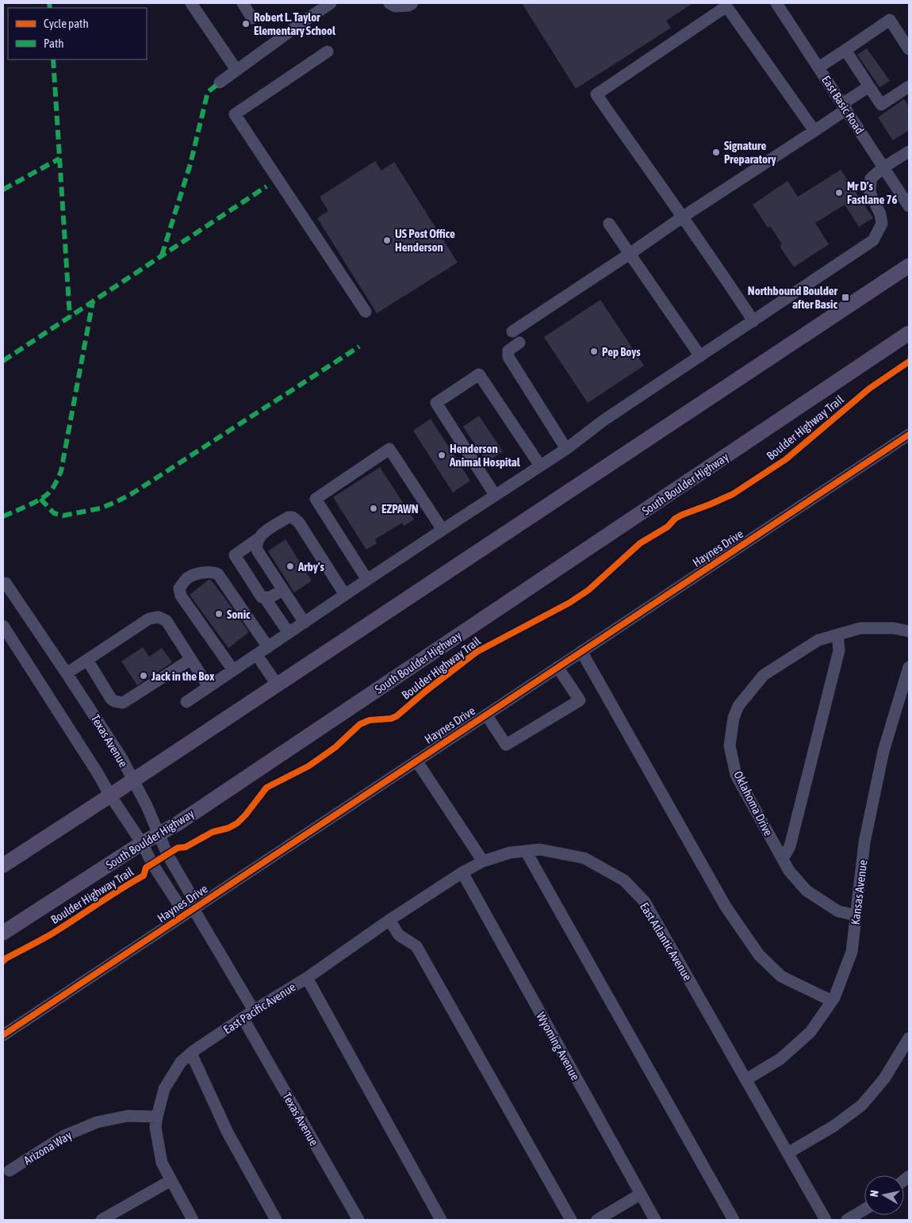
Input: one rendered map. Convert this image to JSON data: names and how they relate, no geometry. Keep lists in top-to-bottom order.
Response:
{
  "streets": {
    "main road": ["South Boulder Highway"],
    "street": [
      "East Basic Road",
      "Haynes Drive",
      "Texas Avenue",
      "Oklahoma Drive",
      "Kansas Avenue",
      "East Atlantic Avenue",
      "East Pacific Avenue",
      "Wyoming Avenue",
      "Arizona Way"
    ],
    "cycle path": ["Boulder Highway Trail"]
  },
  "crossings": [
    ["South Boulder Highway", "Texas Avenue"],
    ["Haynes Drive", "Texas Avenue"],
    ["Texas Avenue", "East Pacific Avenue"],
    ["Oklahoma Drive", "Kansas Avenue"],
    ["Kansas Avenue", "East Atlantic Avenue"],
    ["East Atlantic Avenue", "East Pacific Avenue"],
    ["East Pacific Avenue", "Wyoming Avenue"],
    ["East Pacific Avenue", "Arizona Way"]
  ],
  "places": {
    "other": [
      "Robert L. Taylor Elementary School",
      "Signature Preparatory",
      "Mr D's Fastlane 76",
      "US Post Office Henderson",
      "Pep Boys",
      "Henderson Animal Hospital",
      "EZPAWN",
      "Arby's",
      "Sonic",
      "Jack in the Box"
    ],
    "transit": ["Northbound Boulder after Basic"]
  },
  "legend": ["Cycle path", "Path"],
  "north": "left"
}
